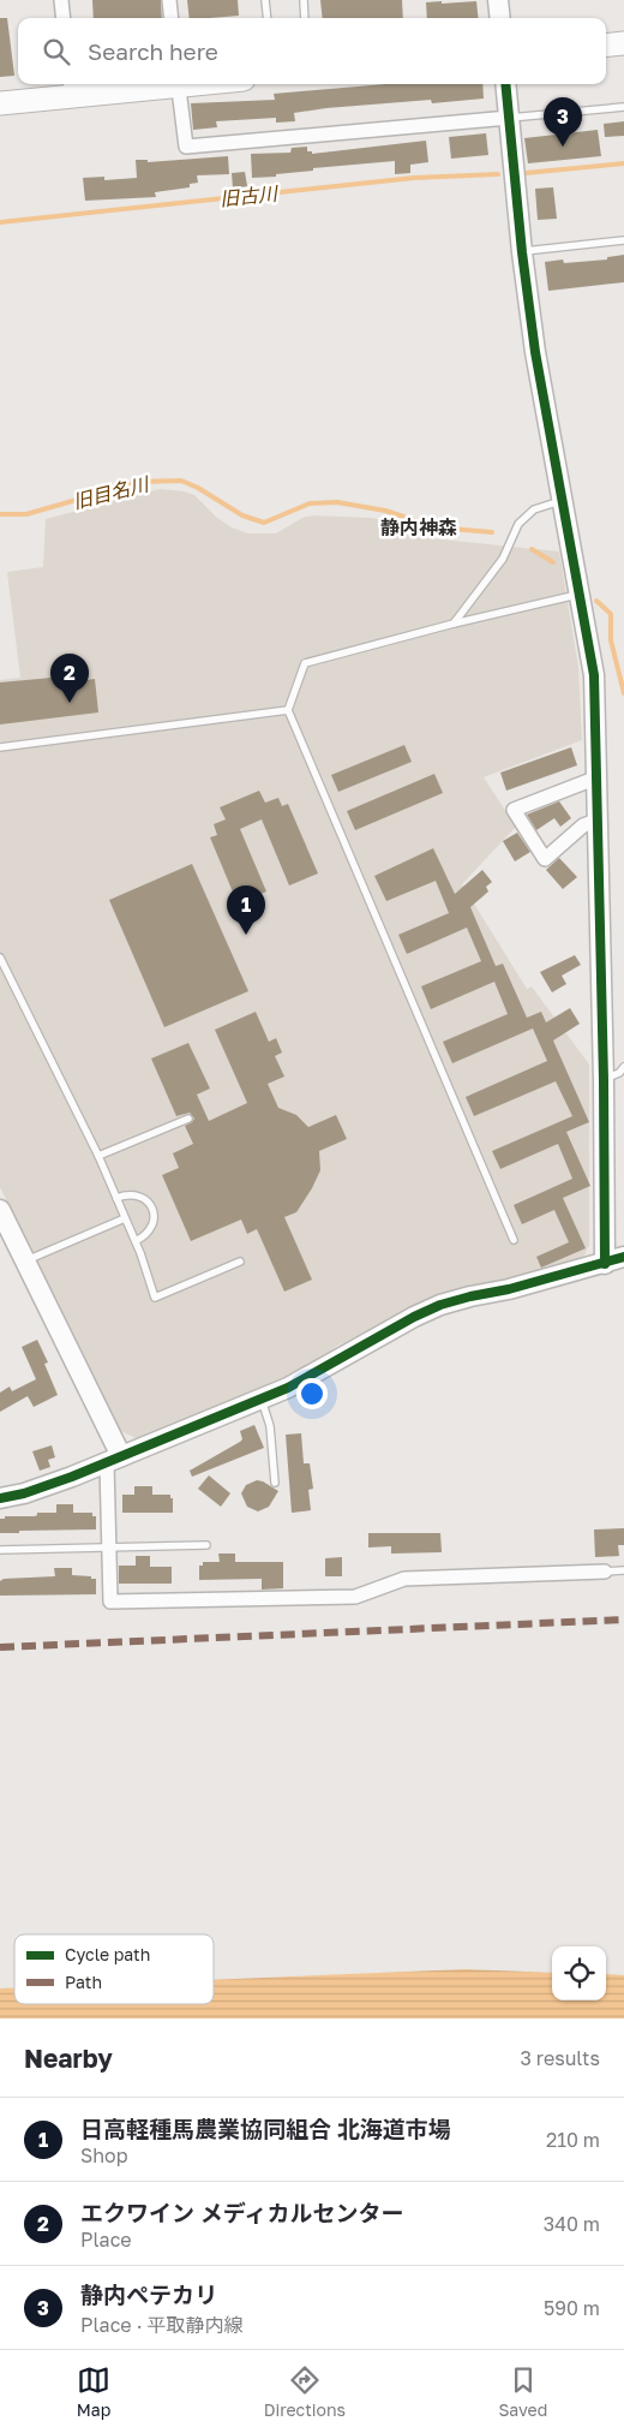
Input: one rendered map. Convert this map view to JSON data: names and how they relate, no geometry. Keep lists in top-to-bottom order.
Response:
{
  "districts": ["静内神森"],
  "water": ["旧古川", "旧目名川"],
  "legend": ["Cycle path", "Path"],
  "page": {
    "search": "Search here",
    "pins": ["3", "2", "1"],
    "heading": ["Nearby", "3 results"],
    "list": [
      {
        "mark": "1",
        "name": "日高軽種馬農業協同組合 北海道市場",
        "note": "Shop",
        "value": "210 m"
      },
      {
        "mark": "2",
        "name": "エクワイン メディカルセンター",
        "note": "Place",
        "value": "340 m"
      },
      {
        "mark": "3",
        "name": "静内ぺテカリ",
        "note": "Place · 平取静内線",
        "value": "590 m"
      }
    ],
    "nav": ["Map", "Directions", "Saved"]
  }
}
